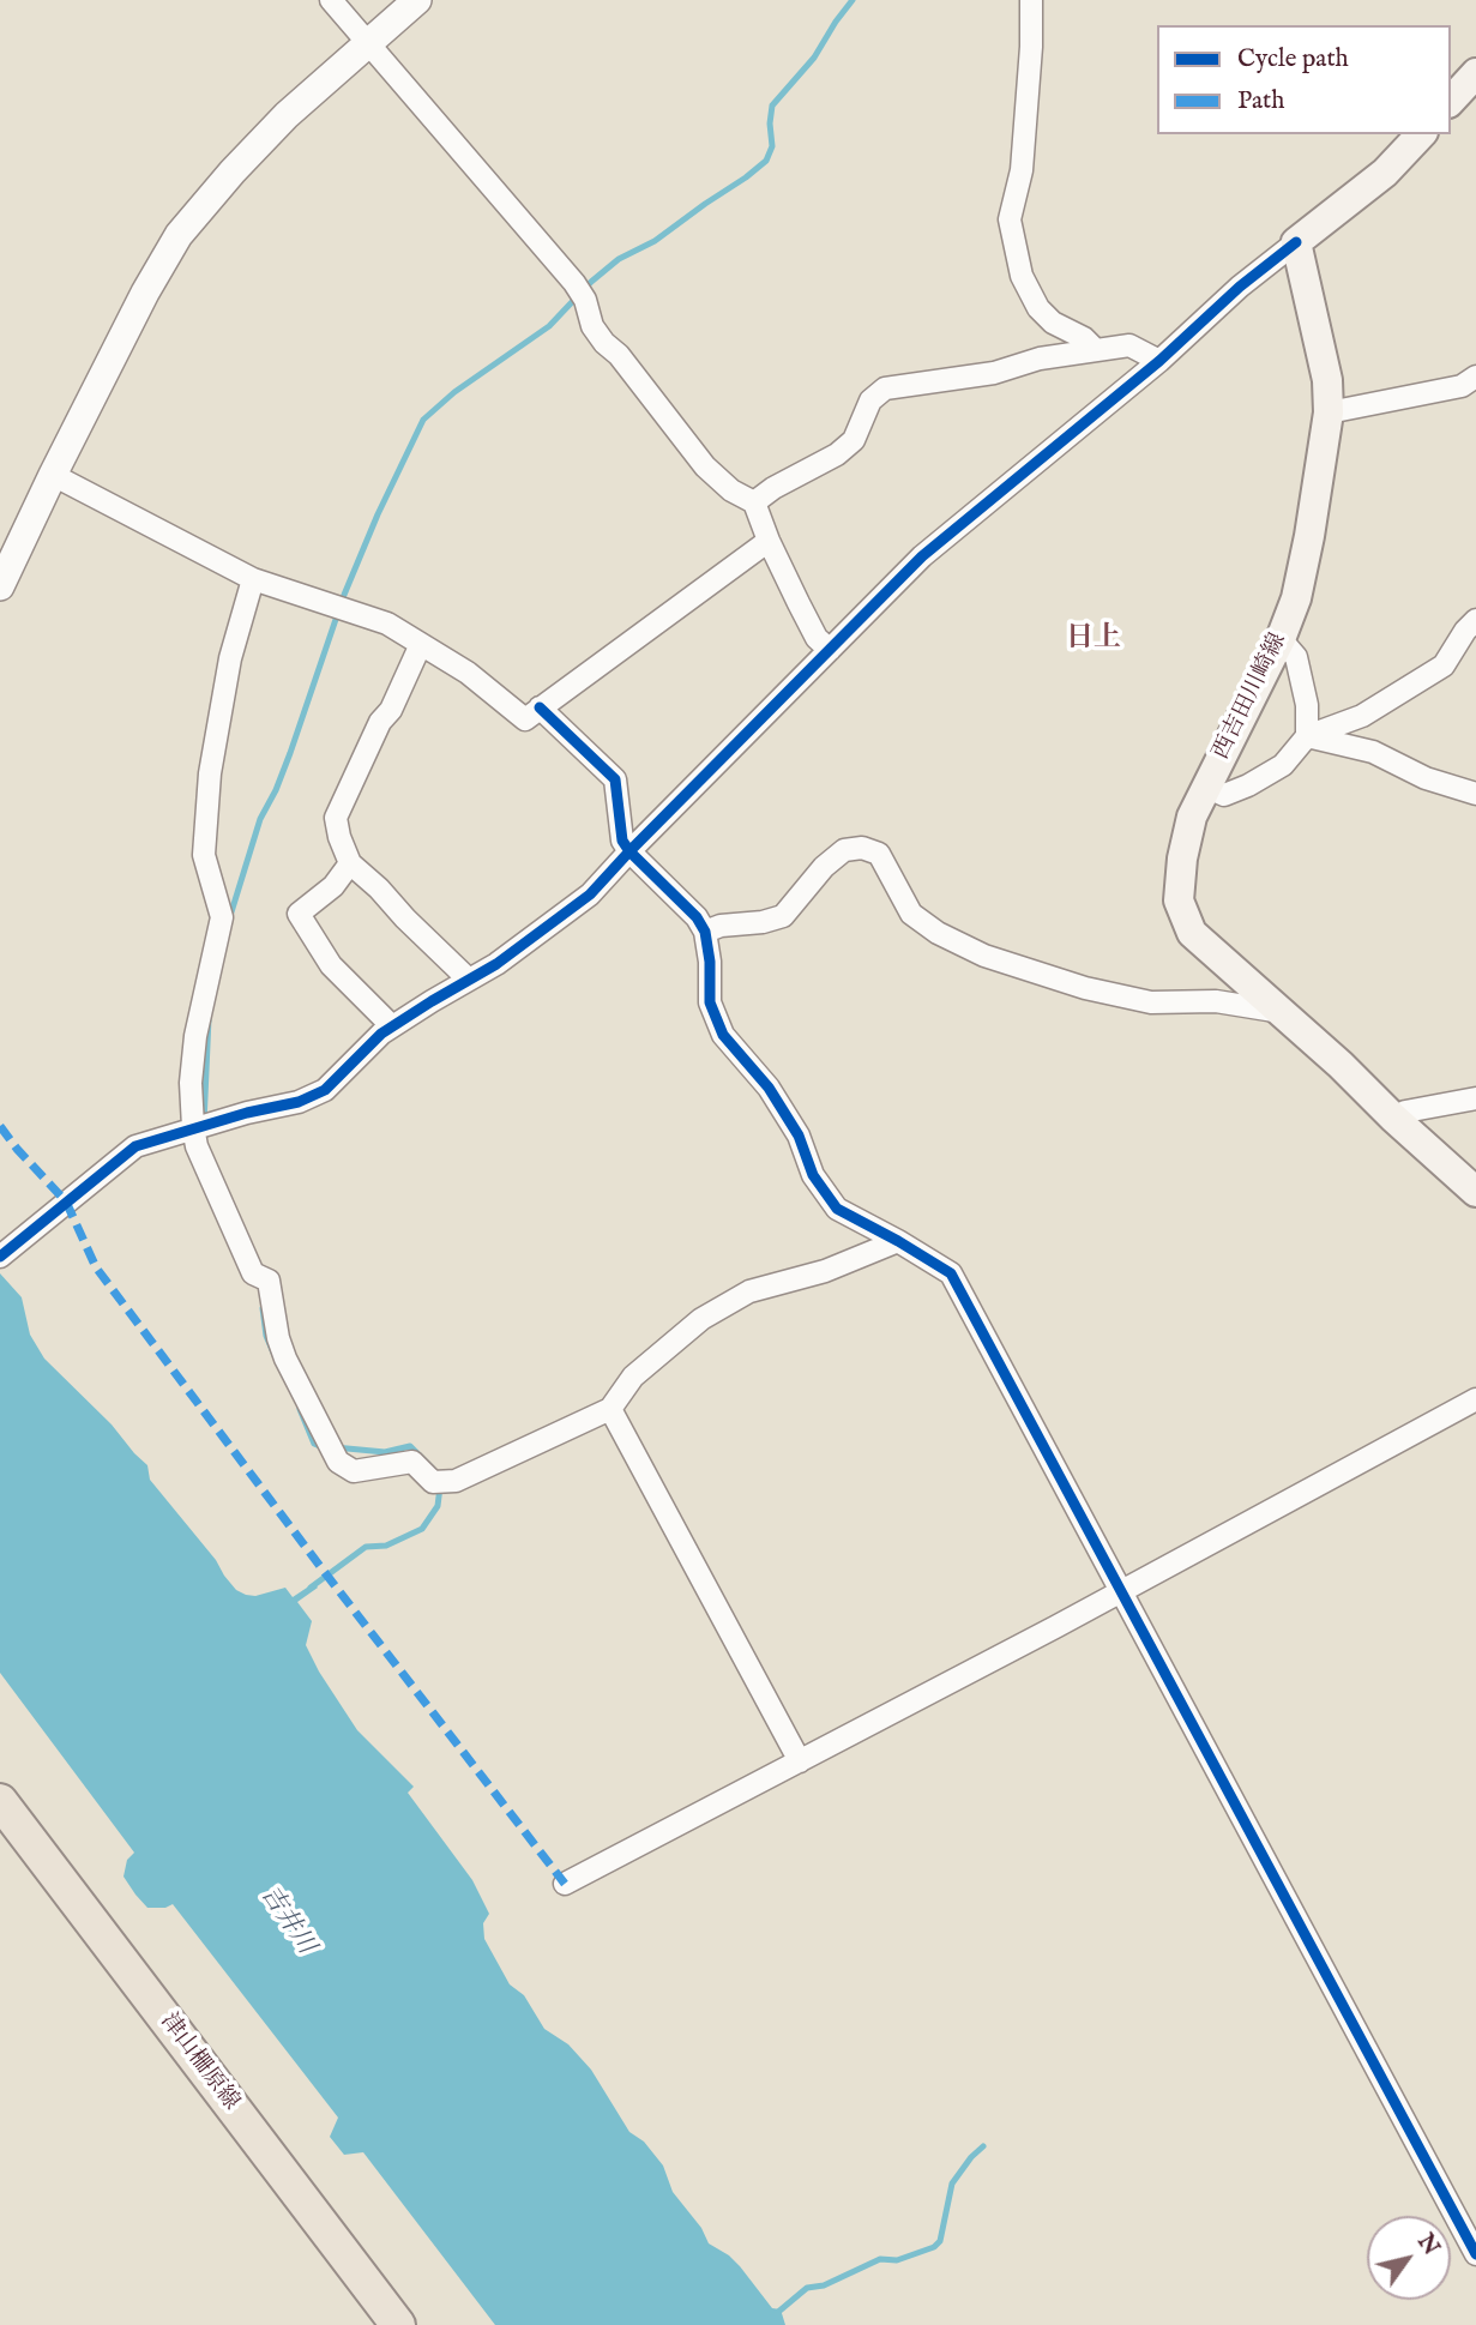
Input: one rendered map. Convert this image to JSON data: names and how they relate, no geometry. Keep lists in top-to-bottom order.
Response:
{
  "streets": {
    "main road": ["西吉田川崎線", "津山柵原線"]
  },
  "districts": ["日上"],
  "water": ["吉井川"],
  "legend": ["Cycle path", "Path"],
  "north": "top right"
}
